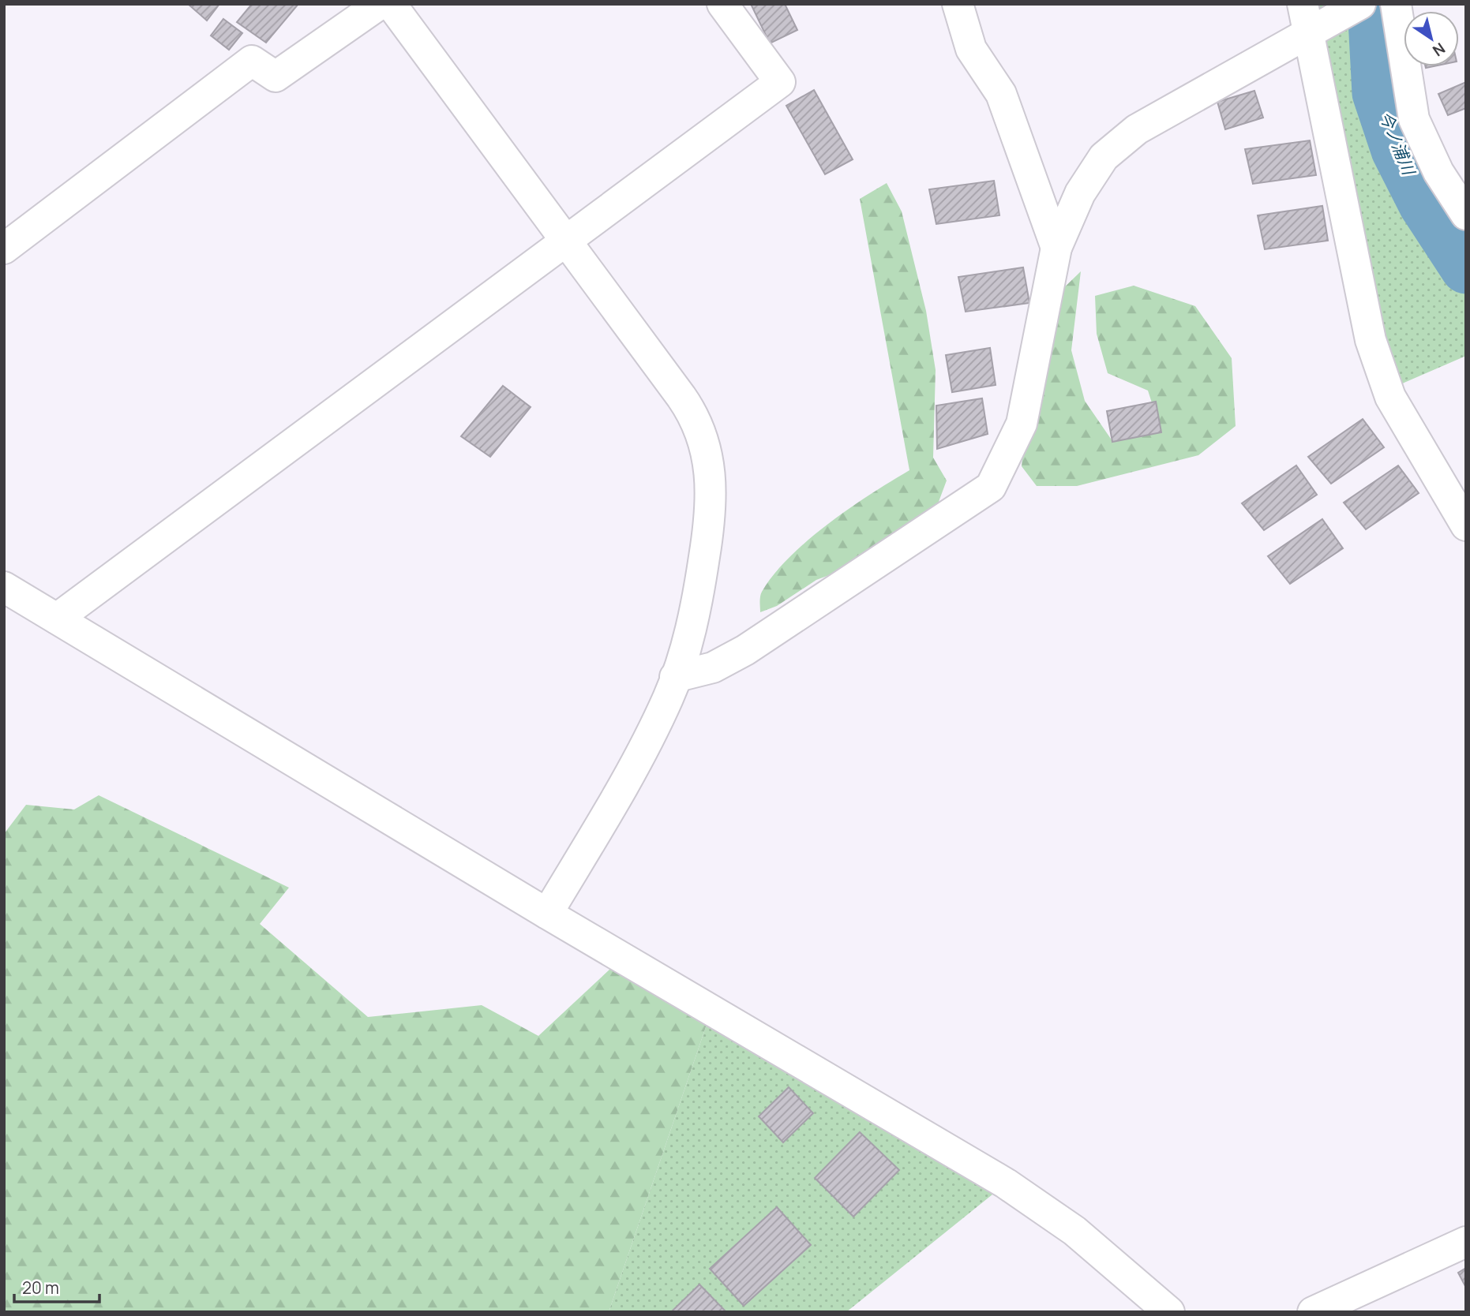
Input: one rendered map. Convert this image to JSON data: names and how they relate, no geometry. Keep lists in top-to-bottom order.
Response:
{
  "water": ["今ノ浦川"],
  "scale_bar": "20 m",
  "north": "bottom right"
}
